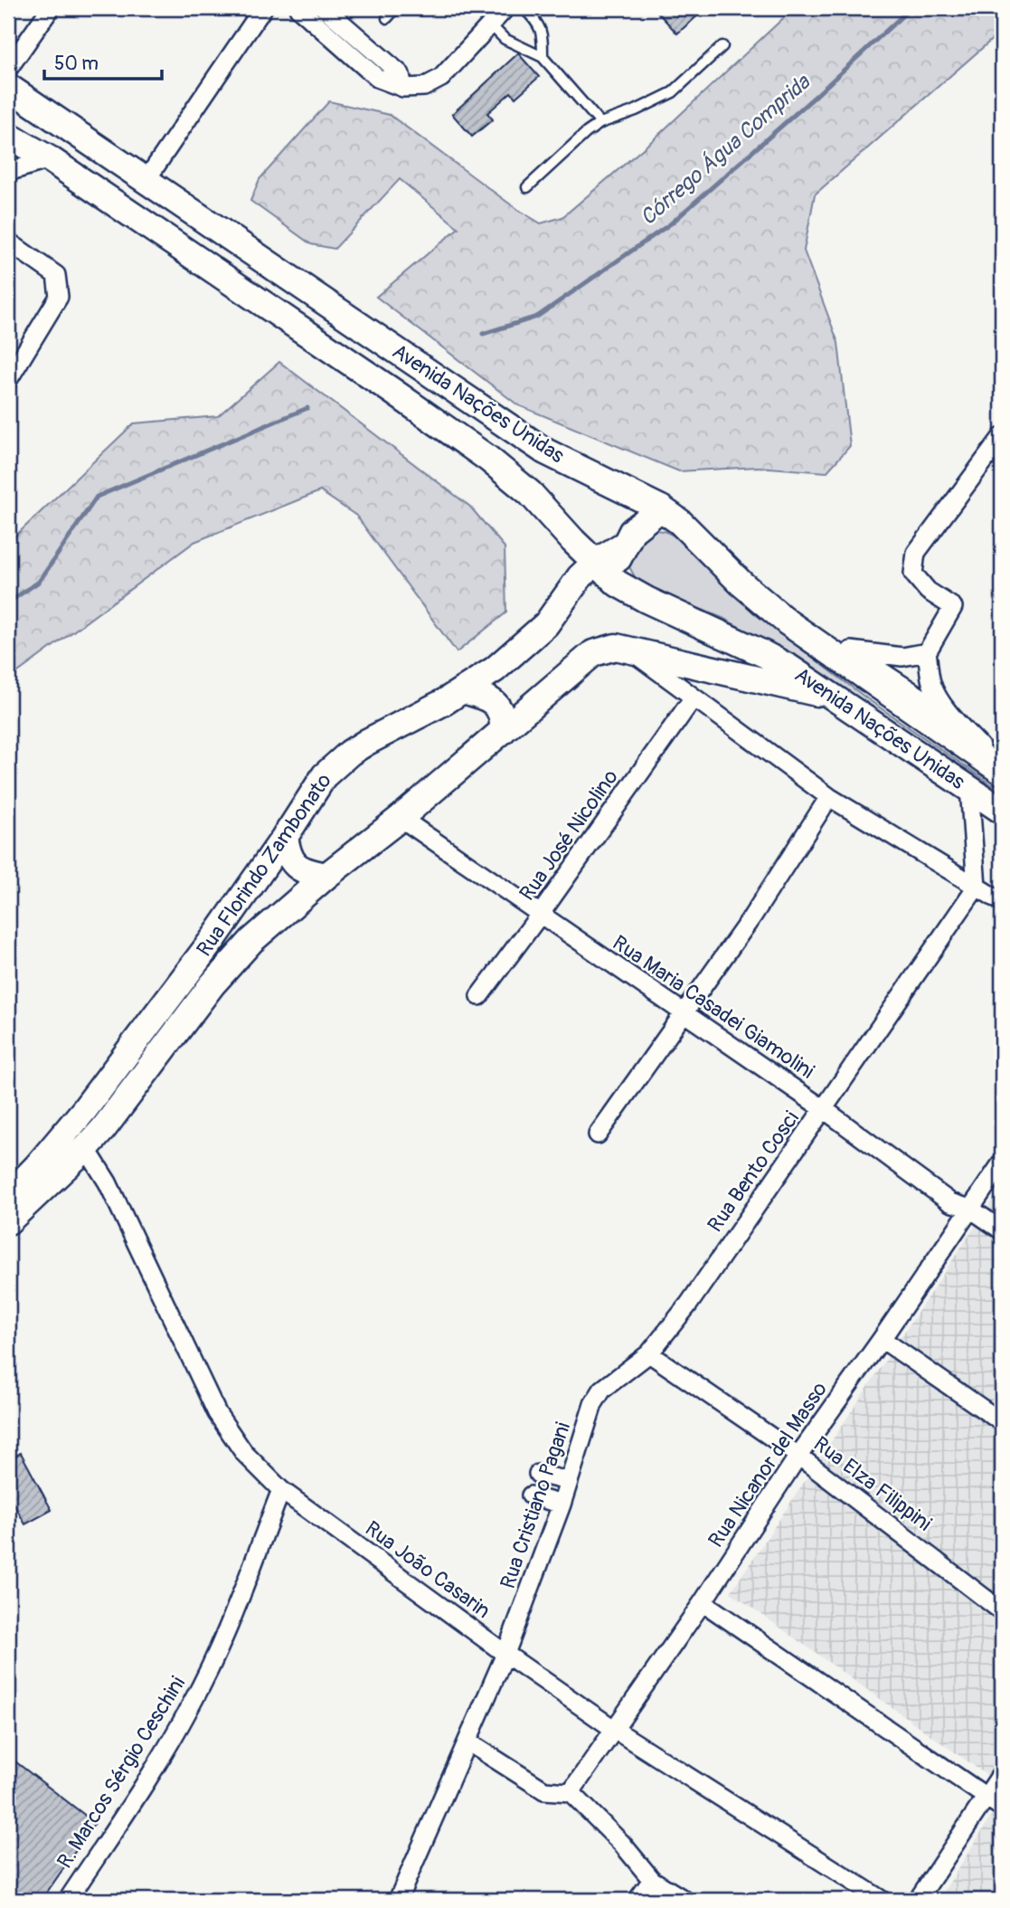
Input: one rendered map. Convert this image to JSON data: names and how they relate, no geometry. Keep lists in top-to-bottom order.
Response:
{
  "streets": {
    "main road": ["Avenida Nações Unidas", "Rua Florindo Zambonato"],
    "street": [
      "Rua José Nicolino",
      "Rua Maria Casadei Giamolini",
      "Rua Bento Cosci",
      "Rua Nicanor del Masso",
      "Rua Elza Filippini",
      "Rua Cristiano Pagani",
      "Rua João Casarin",
      "R. Marcos Sérgio Ceschini"
    ]
  },
  "crossings": [
    ["Avenida Nações Unidas", "Rua Florindo Zambonato"],
    ["Rua José Nicolino", "Rua Maria Casadei Giamolini"],
    ["Rua Florindo Zambonato", "Rua Maria Casadei Giamolini"],
    ["Rua Florindo Zambonato", "Rua João Casarin"],
    ["Rua Maria Casadei Giamolini", "Rua Bento Cosci"],
    ["Rua Maria Casadei Giamolini", "Rua Nicanor del Masso"],
    ["Rua Bento Cosci", "Rua Elza Filippini"],
    ["Rua Bento Cosci", "Rua Cristiano Pagani"],
    ["Rua Nicanor del Masso", "Rua Elza Filippini"],
    ["Rua Nicanor del Masso", "Rua João Casarin"],
    ["Rua Elza Filippini", "Rua Cristiano Pagani"],
    ["Rua Cristiano Pagani", "Rua João Casarin"],
    ["Rua João Casarin", "R. Marcos Sérgio Ceschini"]
  ],
  "water": ["Córrego Água Comprida"],
  "scale_bar": "50 m"
}
